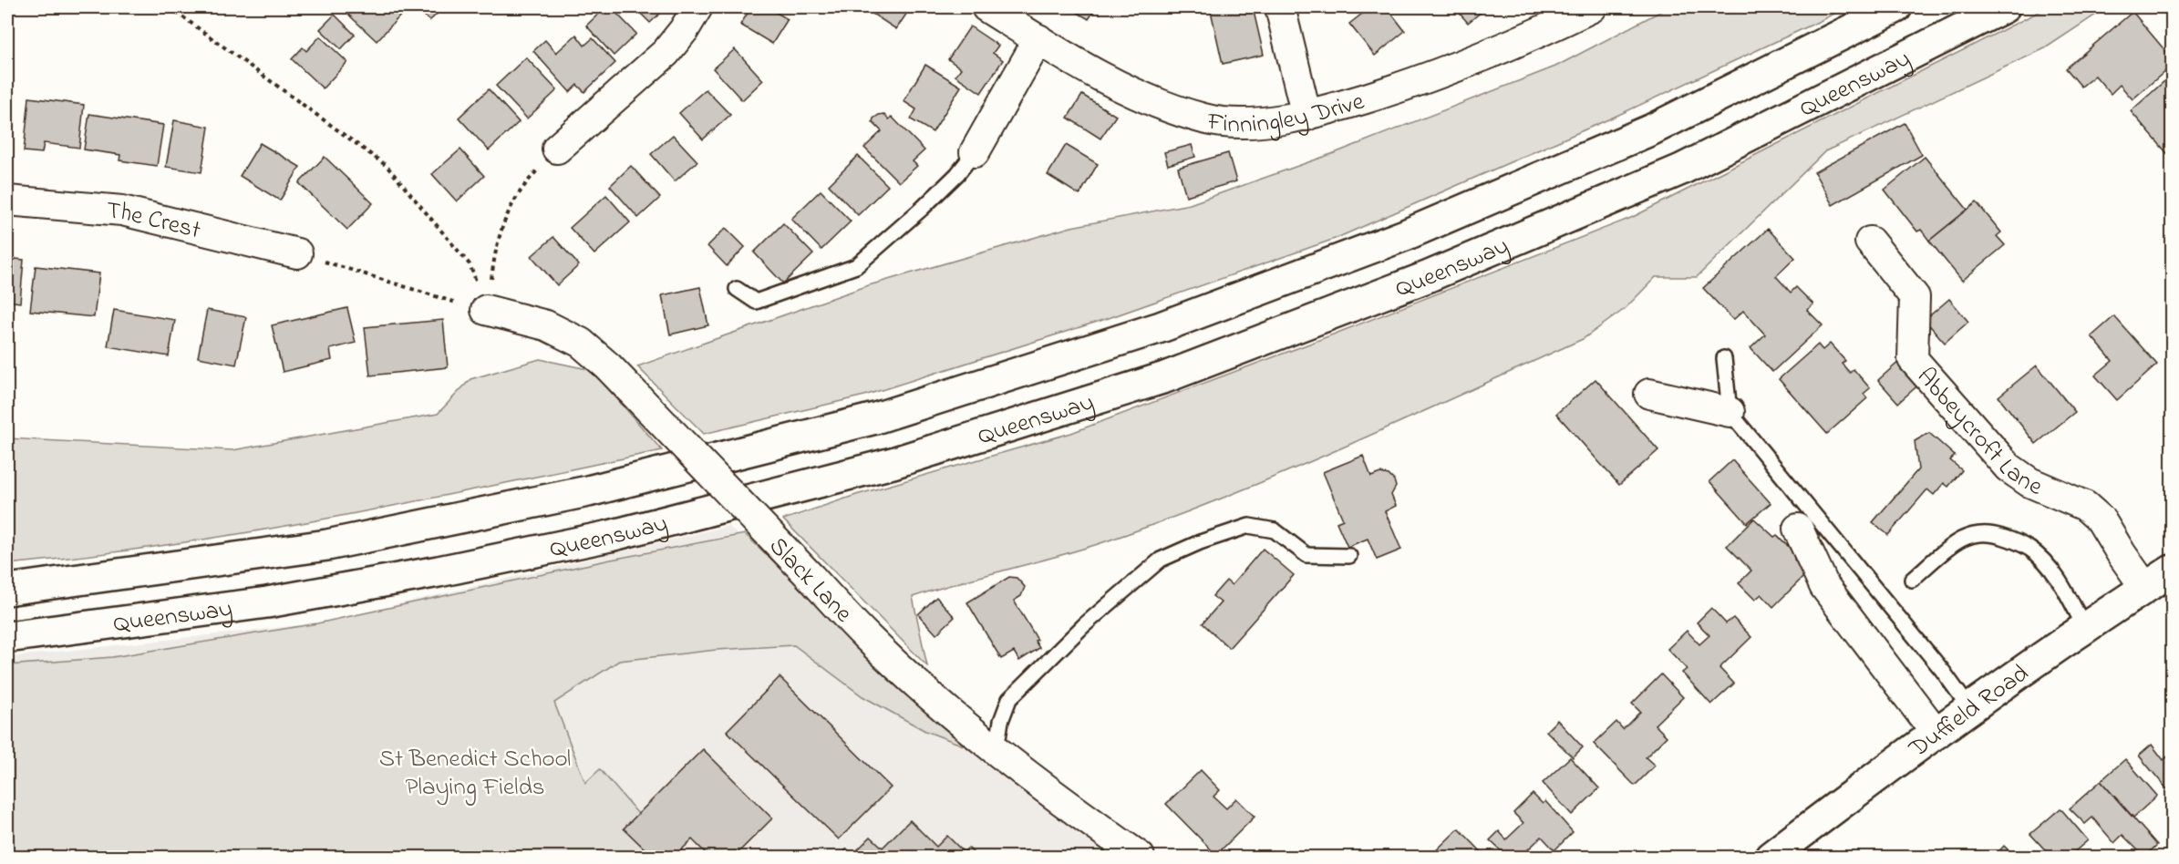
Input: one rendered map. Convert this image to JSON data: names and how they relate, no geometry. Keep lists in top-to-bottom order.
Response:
{
  "streets": {
    "main road": ["Queensway", "Duffield Road"],
    "street": [
      "Finningley Drive",
      "The Crest",
      "Abbeycroft Lane",
      "Slack Lane"
    ]
  },
  "crossings": [
    ["Abbeycroft Lane", "Duffield Road"]
  ],
  "parks": ["St Benedict School Playing Fields"]
}
